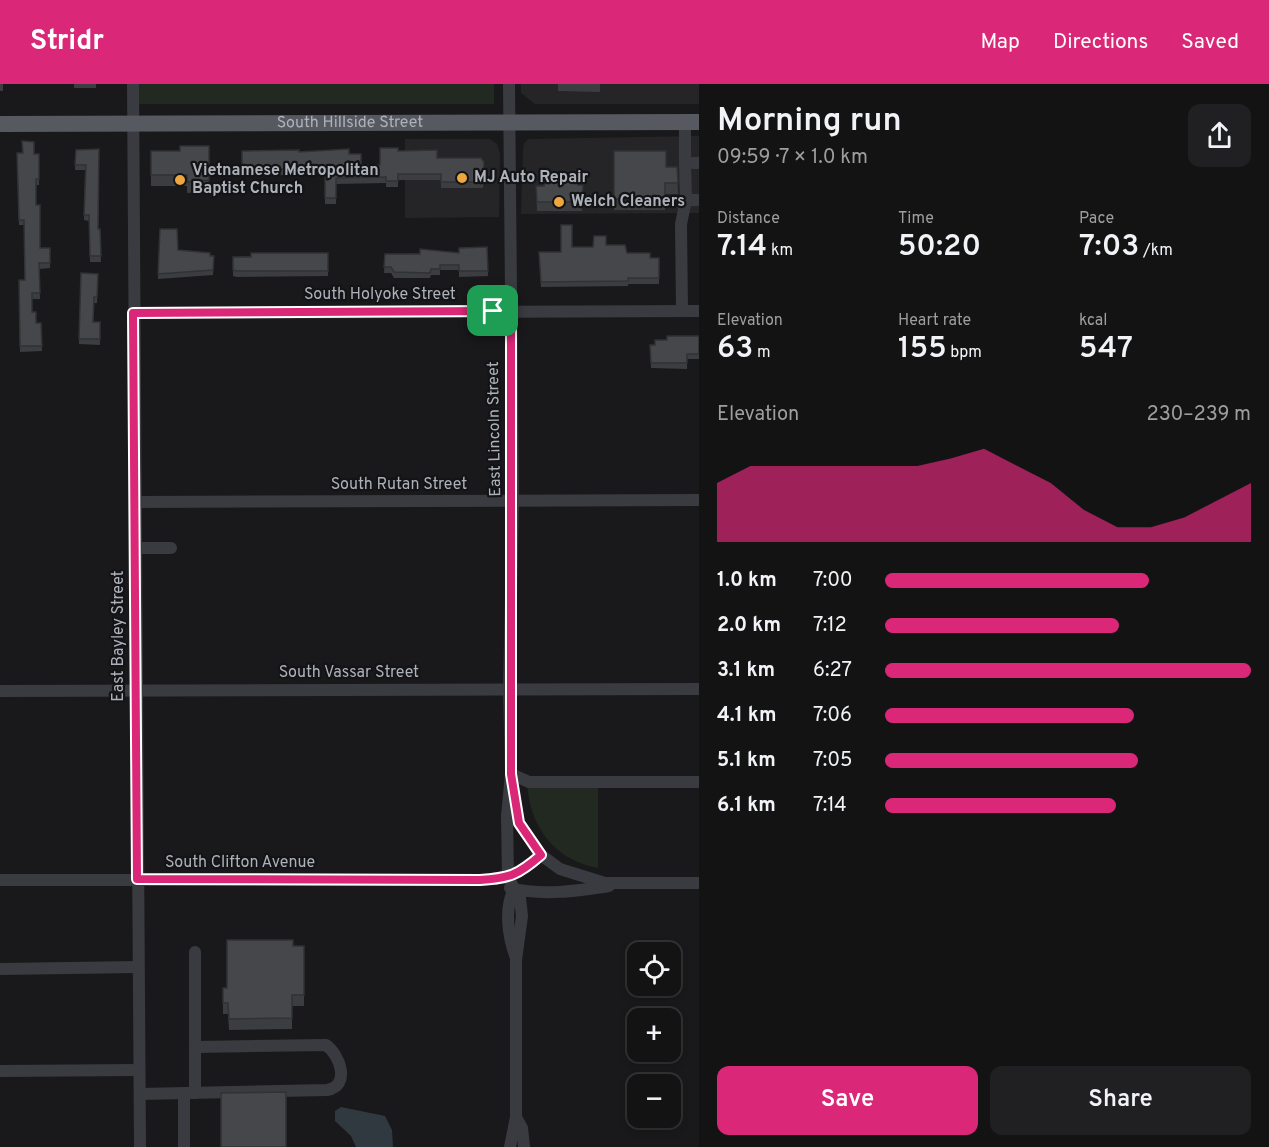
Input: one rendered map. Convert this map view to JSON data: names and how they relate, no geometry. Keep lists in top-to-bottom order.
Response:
{
  "streets": {
    "main road": ["South Hillside Street"],
    "street": [
      "South Holyoke Street",
      "East Lincoln Street",
      "South Rutan Street",
      "East Bayley Street",
      "South Vassar Street",
      "South Clifton Avenue"
    ]
  },
  "crossings": [
    ["South Hillside Street", "East Lincoln Street"],
    ["South Hillside Street", "East Bayley Street"],
    ["South Holyoke Street", "East Lincoln Street"],
    ["South Holyoke Street", "East Bayley Street"],
    ["East Lincoln Street", "South Rutan Street"],
    ["East Lincoln Street", "South Vassar Street"],
    ["East Lincoln Street", "South Clifton Avenue"],
    ["South Rutan Street", "East Bayley Street"],
    ["East Bayley Street", "South Vassar Street"],
    ["East Bayley Street", "South Clifton Avenue"]
  ],
  "places": ["MJ Auto Repair", "Vietnamese Metropolitan Baptist Church", "Welch Cleaners"],
  "page": {
    "header": "Stridr",
    "nav": ["Map", "Directions", "Saved"],
    "heading": ["Morning run", "09:59 · 7 × 1.0 km"],
    "stats": [
      ["Distance", "7.14 km"],
      ["Time", "50:20"],
      ["Pace", "7:03 /km"],
      ["Elevation", "63 m"],
      ["Heart rate", "155 bpm"],
      ["kcal", "547"]
    ],
    "chart": ["Elevation", "230–239 m"],
    "list": [
      {
        "name": "1.0 km",
        "note": "7:00"
      },
      {
        "name": "2.0 km",
        "note": "7:12"
      },
      {
        "name": "3.1 km",
        "note": "6:27"
      },
      {
        "name": "4.1 km",
        "note": "7:06"
      },
      {
        "name": "5.1 km",
        "note": "7:05"
      },
      {
        "name": "6.1 km",
        "note": "7:14"
      }
    ],
    "map_buttons": ["+", "−"],
    "buttons": ["Save", "Share"]
  }
}
